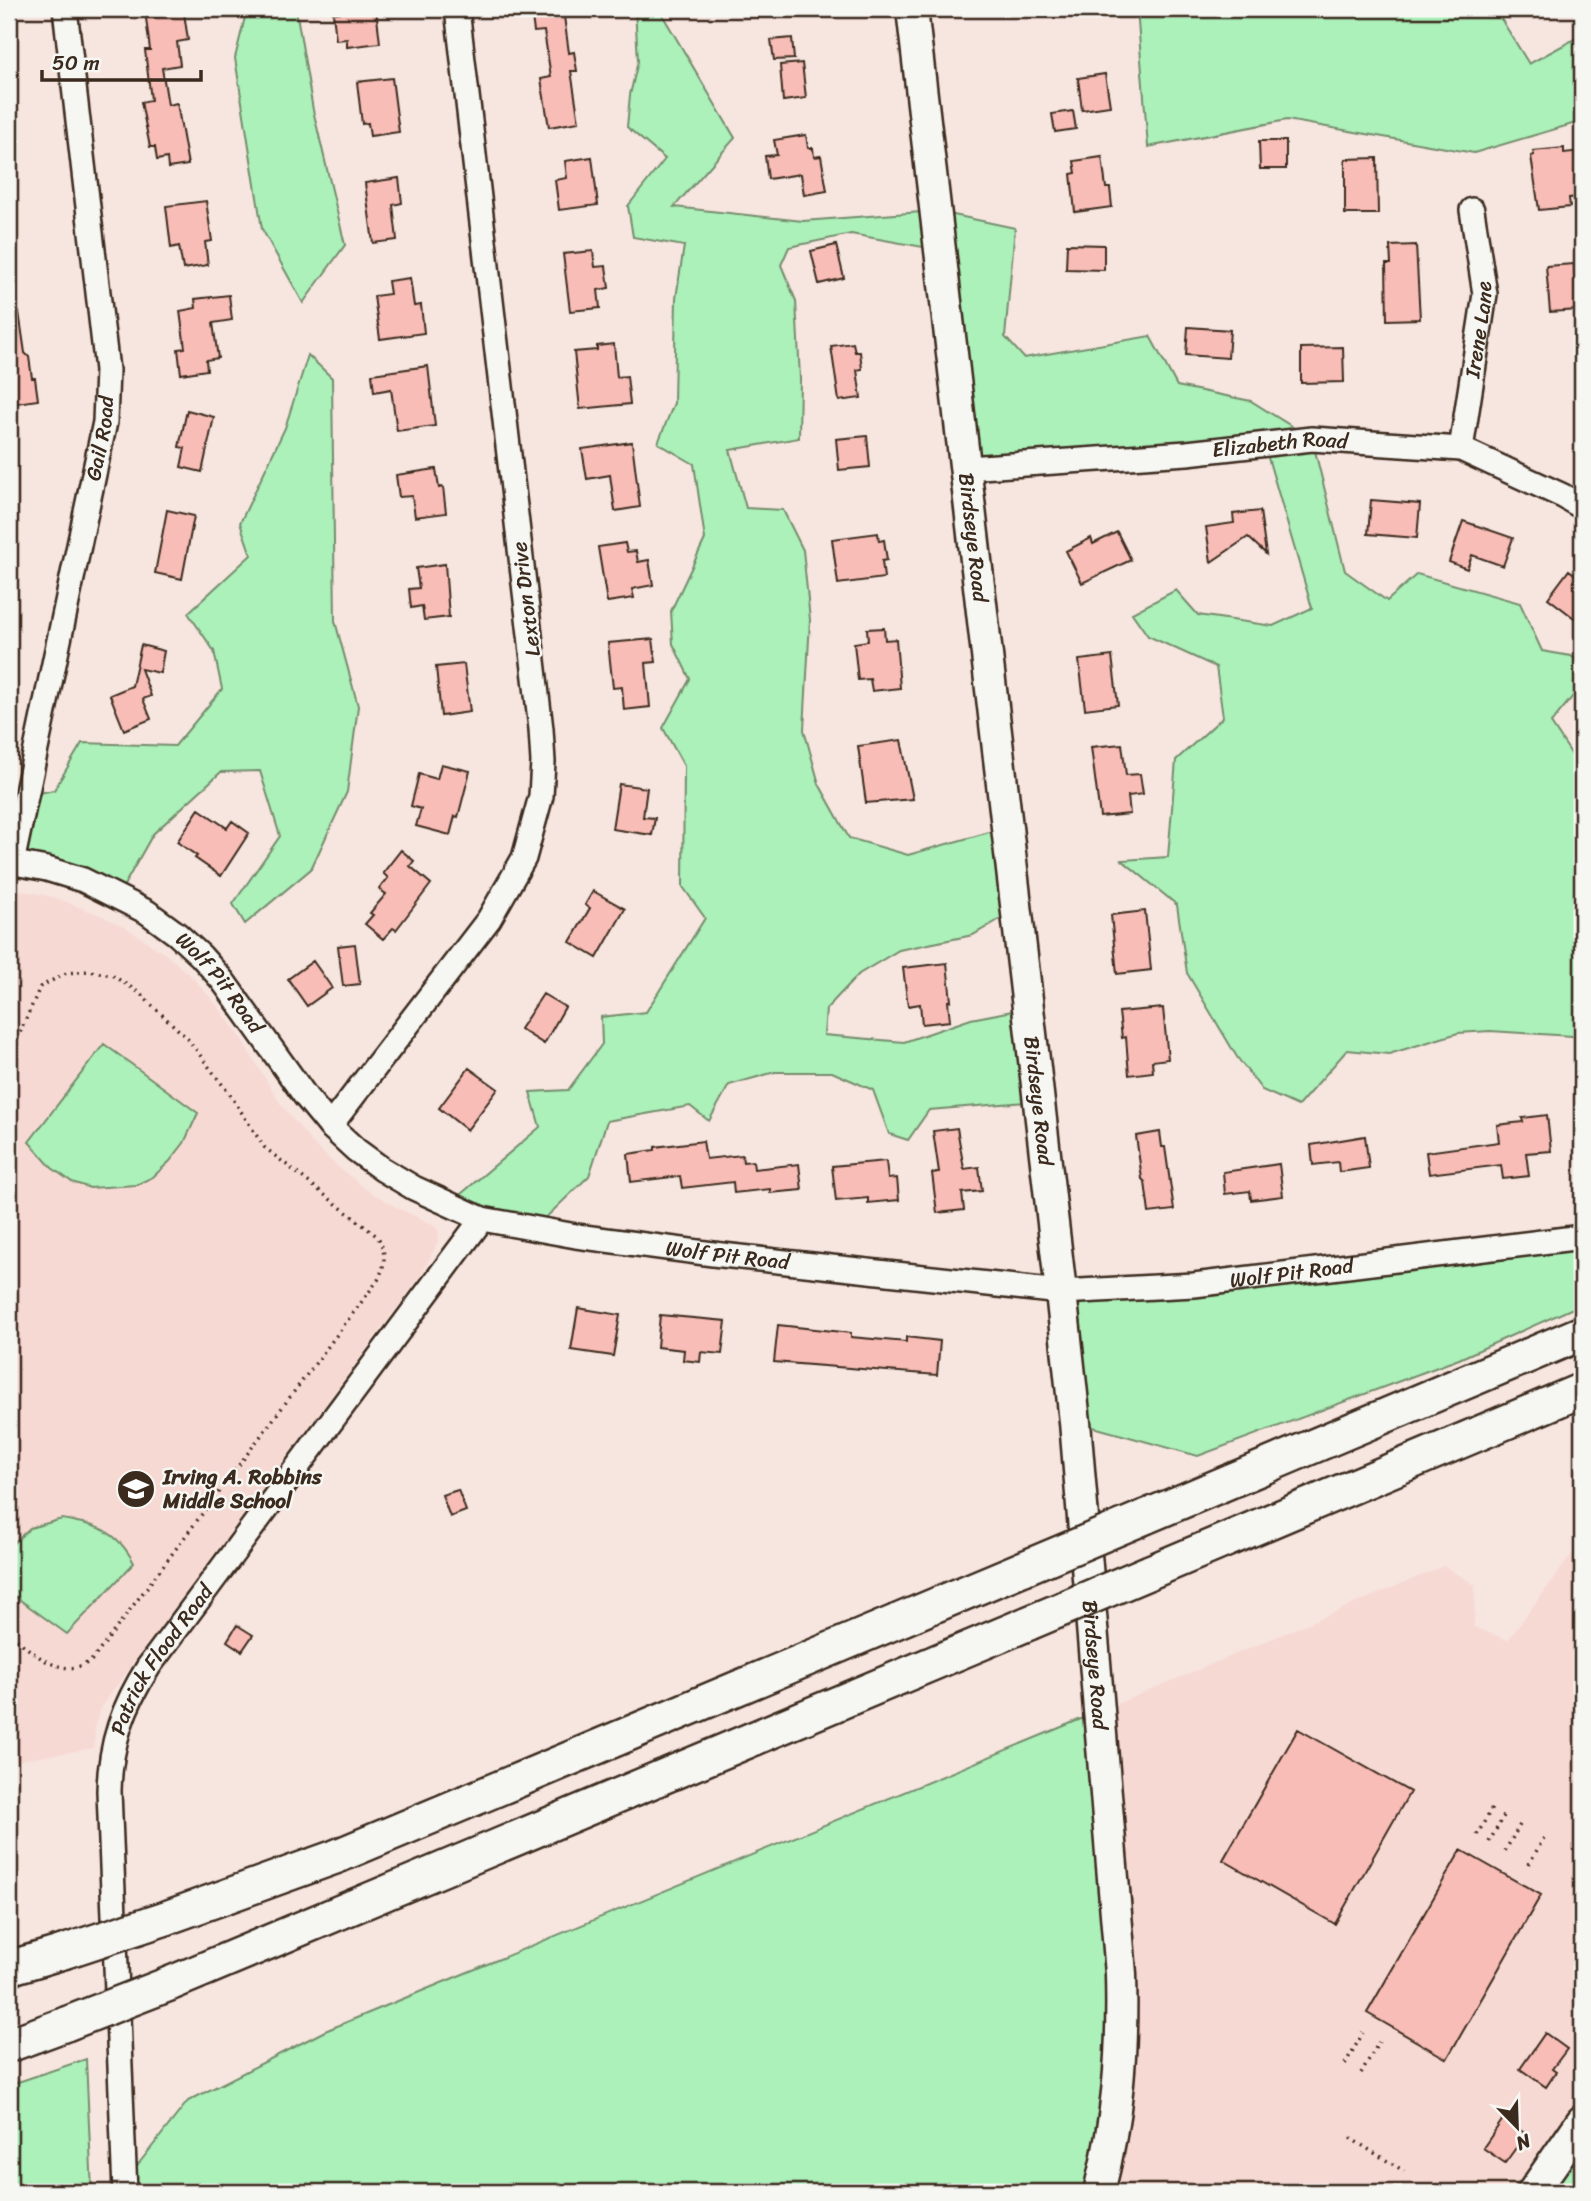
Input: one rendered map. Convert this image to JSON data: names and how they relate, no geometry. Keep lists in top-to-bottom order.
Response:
{
  "streets": {
    "main road": ["Birdseye Road"],
    "street": [
      "Irene Lane",
      "Gail Road",
      "Elizabeth Road",
      "Lexton Drive",
      "Wolf Pit Road",
      "Patrick Flood Road"
    ]
  },
  "crossings": [
    ["Irene Lane", "Elizabeth Road"],
    ["Gail Road", "Wolf Pit Road"],
    ["Elizabeth Road", "Birdseye Road"],
    ["Birdseye Road", "Wolf Pit Road"],
    ["Lexton Drive", "Wolf Pit Road"],
    ["Wolf Pit Road", "Patrick Flood Road"]
  ],
  "places": {
    "school or university": ["Irving A. Robbins Middle School"]
  },
  "scale_bar": "50 m",
  "north": "bottom right"
}
